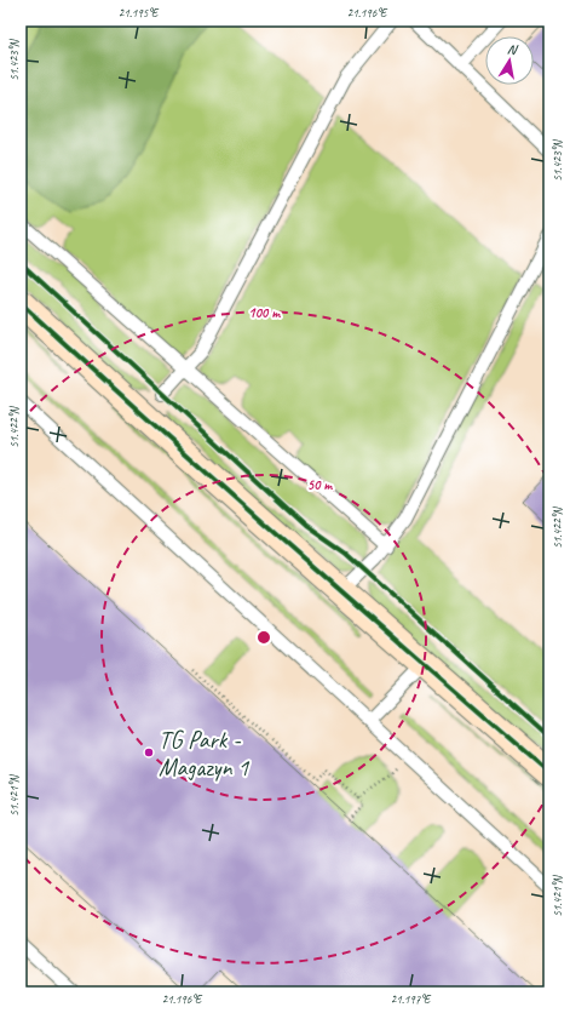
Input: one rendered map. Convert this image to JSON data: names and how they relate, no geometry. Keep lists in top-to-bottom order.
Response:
{
  "places": ["TG Park - Magazyn 1"],
  "north": "top",
  "coordinates": [
    "21.195°E",
    "21.196°E",
    "51.423°N",
    "51.422°N",
    "51.421°N",
    "21.197°E"
  ],
  "rings": ["100 m", "50 m"]
}
